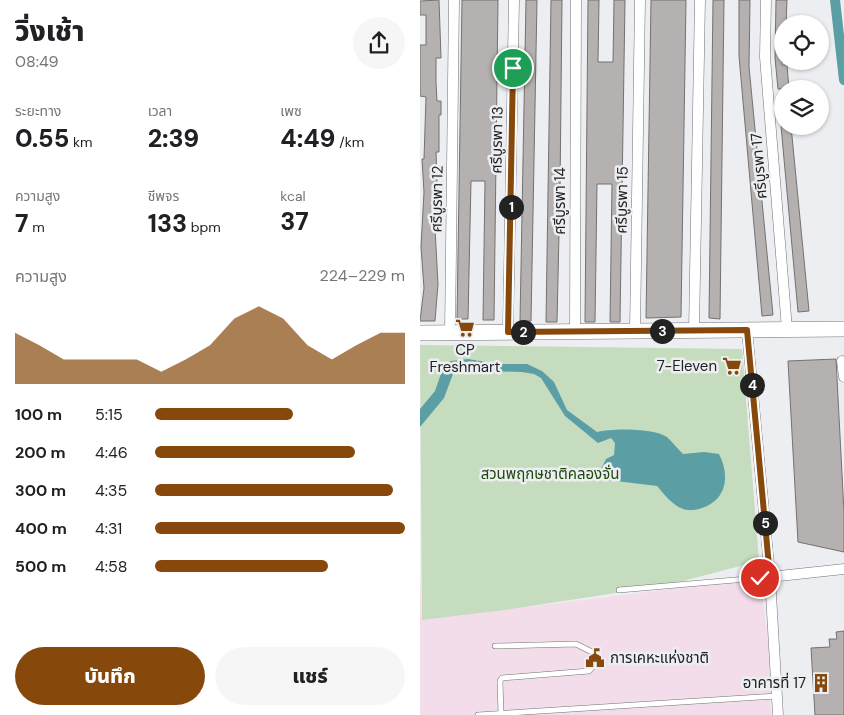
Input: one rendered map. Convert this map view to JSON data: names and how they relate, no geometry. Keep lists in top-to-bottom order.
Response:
{
  "streets": {
    "street": [
      "ศรีบูรพา 13",
      "ศรีบูรพา 17",
      "ศรีบูรพา 12",
      "ศรีบูรพา 15",
      "ศรีบูรพา 14"
    ]
  },
  "parks": ["สวนพฤกษชาติคลองจั่น"],
  "places": {
    "supermarket": ["CP Freshmart", "7-Eleven"],
    "public building": ["การเคหะแห่งชาติ"],
    "building": ["อาคารที่ 17"]
  },
  "page": {
    "heading": ["วิ่งเช้า", "08:49"],
    "stats": [
      ["ระยะทาง", "0.55 km"],
      ["เวลา", "2:39"],
      ["เพซ", "4:49 /km"],
      ["ความสูง", "7 m"],
      ["ชีพจร", "133 bpm"],
      ["kcal", "37"]
    ],
    "pins": [
      "1",
      "3",
      "2",
      "4",
      "5"
    ],
    "chart": ["ความสูง", "224–229 m"],
    "list": [
      {
        "name": "100 m",
        "note": "5:15"
      },
      {
        "name": "200 m",
        "note": "4:46"
      },
      {
        "name": "300 m",
        "note": "4:35"
      },
      {
        "name": "400 m",
        "note": "4:31"
      },
      {
        "name": "500 m",
        "note": "4:58"
      }
    ],
    "buttons": ["บันทึก", "แชร์"]
  }
}
